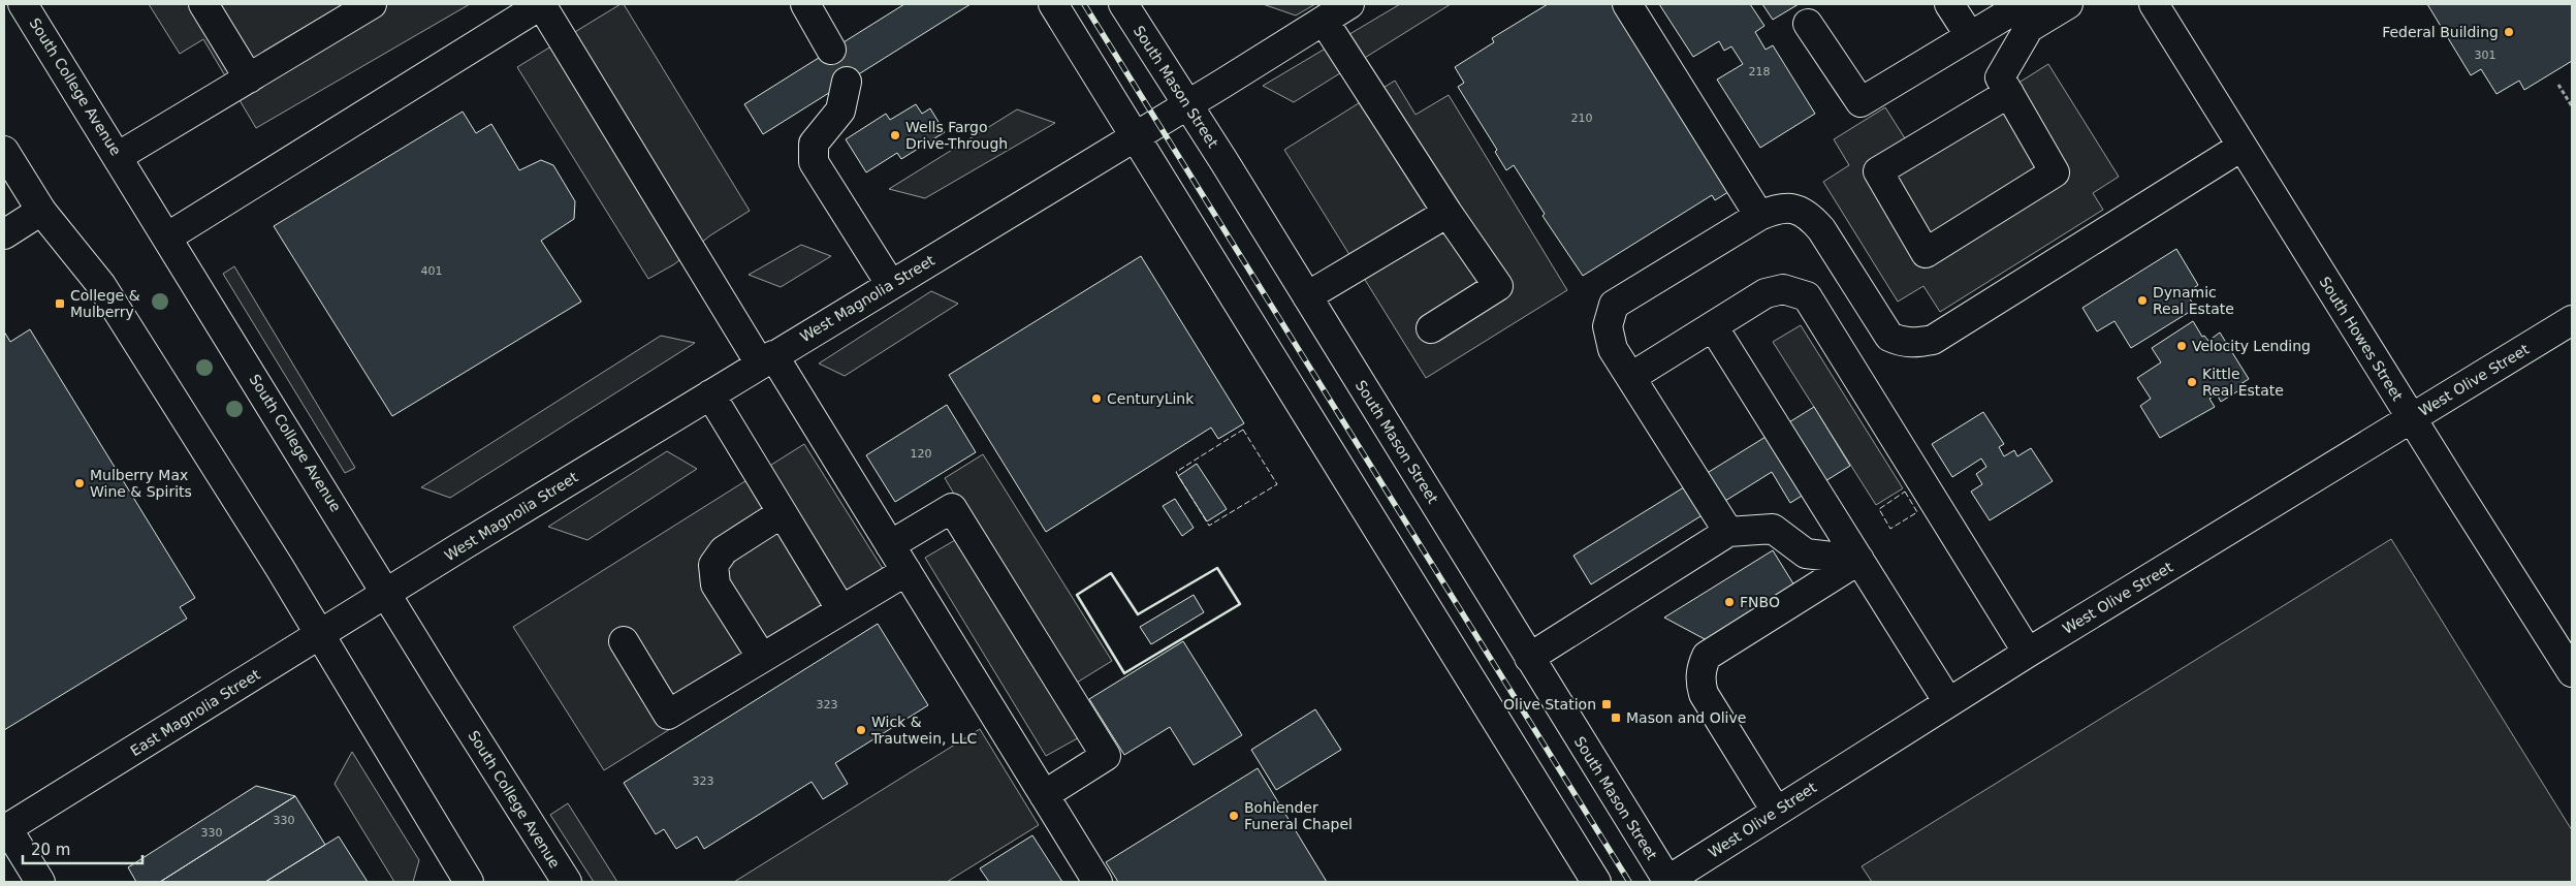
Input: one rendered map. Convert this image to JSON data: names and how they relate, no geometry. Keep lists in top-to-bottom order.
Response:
{
  "streets": {
    "main road": [
      "South College Avenue",
      "South Mason Street",
      "West Magnolia Street",
      "South Howes Street",
      "West Olive Street",
      "East Magnolia Street"
    ]
  },
  "crossings": [
    ["South College Avenue", "West Magnolia Street"],
    ["South College Avenue", "East Magnolia Street"],
    ["South Mason Street", "West Magnolia Street"],
    ["South Mason Street", "West Olive Street"],
    ["West Magnolia Street", "East Magnolia Street"],
    ["South Howes Street", "West Olive Street"]
  ],
  "places": {
    "other": [
      "Federal Building",
      "Wells Fargo Drive-Through",
      "Dynamic Real Estate",
      "Velocity Lending",
      "Kittle Real Estate",
      "CenturyLink",
      "Mulberry Max Wine & Spirits",
      "FNBO",
      "Wick & Trautwein, LLC",
      "Bohlender Funeral Chapel"
    ],
    "transit": ["College & Mulberry", "Olive Station", "Mason and Olive"]
  },
  "house_numbers": [
    "301",
    "218",
    "210",
    "401",
    "120",
    "323",
    "323",
    "330",
    "330"
  ],
  "scale_bar": "20 m"
}
